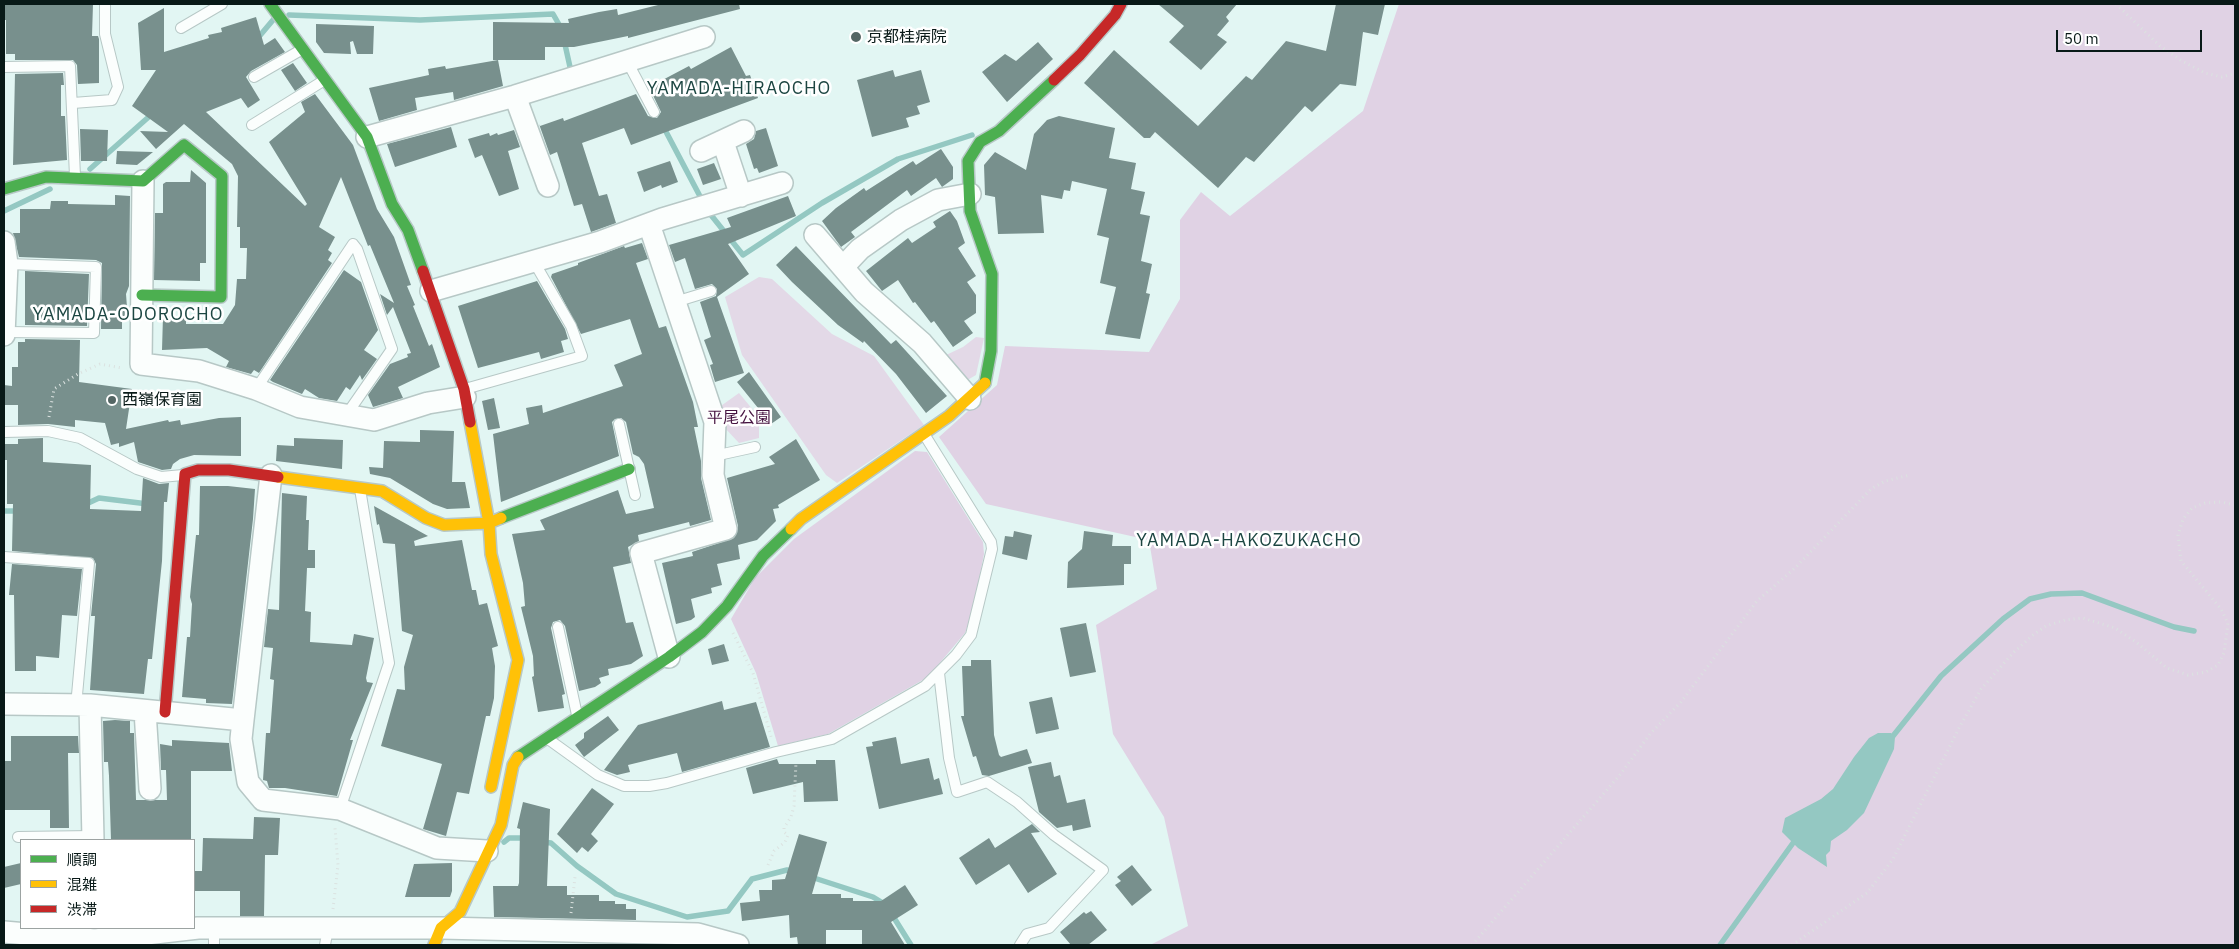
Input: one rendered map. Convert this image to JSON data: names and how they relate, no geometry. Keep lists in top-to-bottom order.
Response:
{
  "districts": ["YAMADA-HIRAOCHO", "YAMADA-ODOROCHO", "YAMADA-HAKOZUKACHO"],
  "parks": ["平尾公園"],
  "places": ["京都桂病院", "西嶺保育園"],
  "legend": ["順調", "混雑", "渋滞"],
  "scale_bar": "50 m"
}
